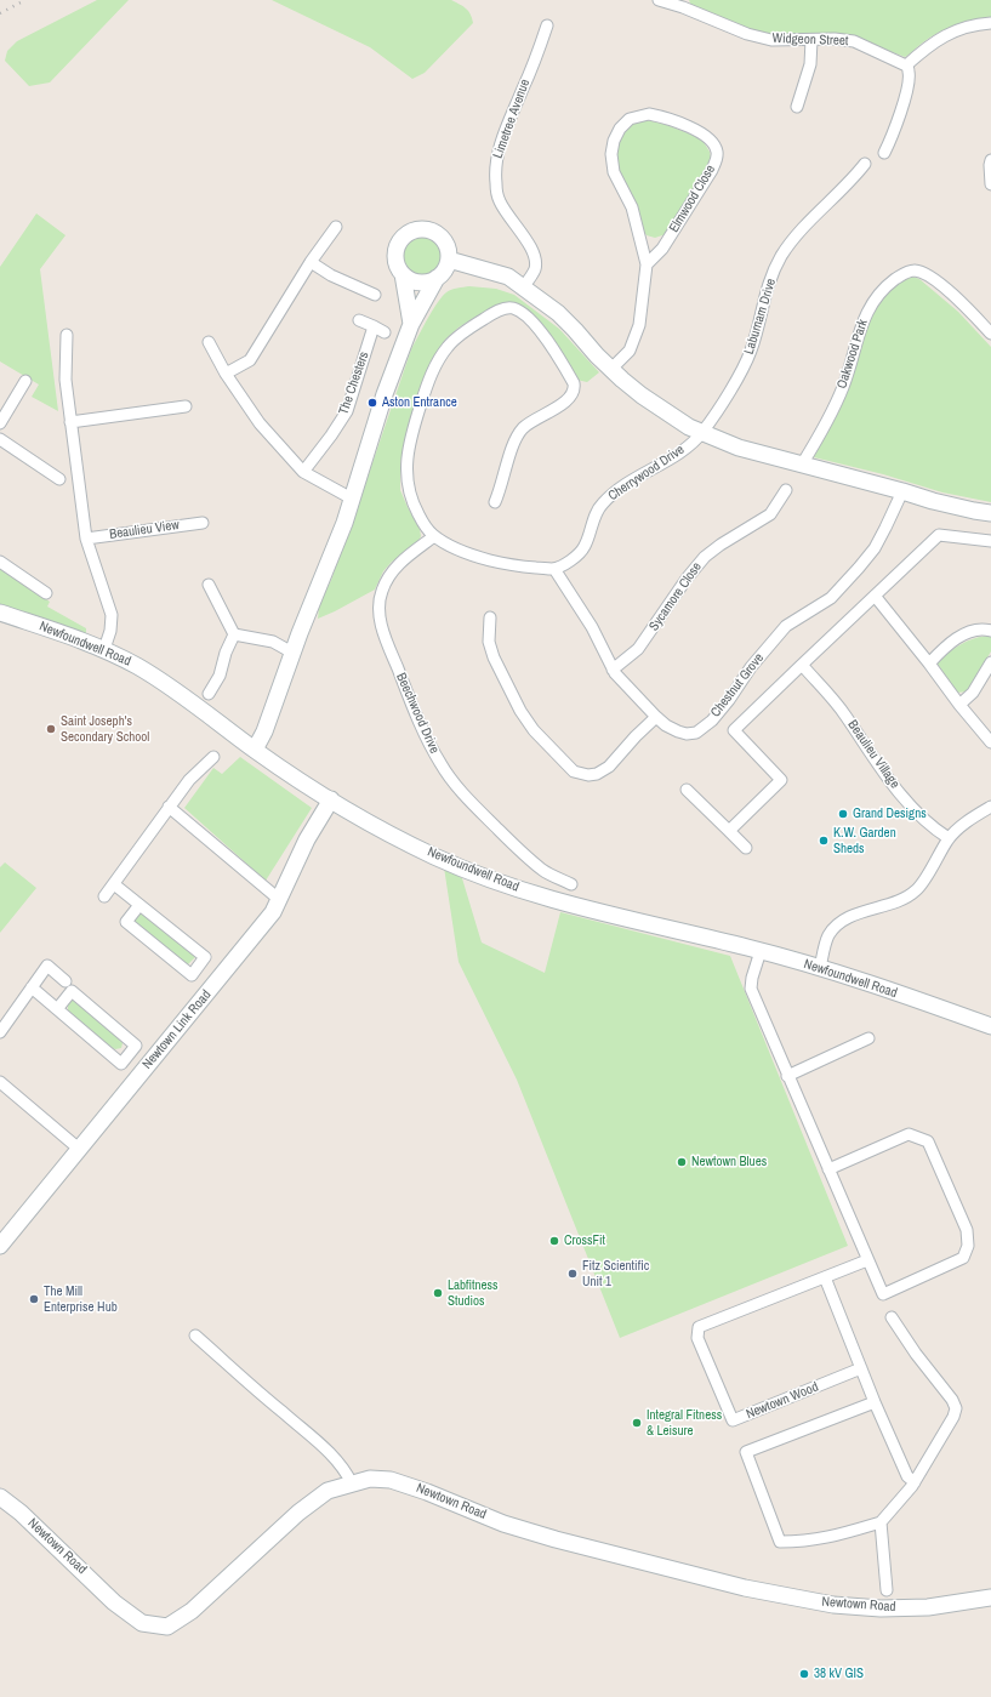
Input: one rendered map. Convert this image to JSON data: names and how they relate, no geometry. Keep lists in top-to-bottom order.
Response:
{
  "streets": {
    "street": [
      "Widgeon Street",
      "Limetree Avenue",
      "Elmwood Close",
      "Laburnam Drive",
      "Oakwood Park",
      "The Chesters",
      "Cherrywood Drive",
      "Beaulieu View",
      "Sycamore Close",
      "Newfoundwell Road",
      "Chestnut Grove",
      "Beechwood Drive",
      "Beaulieu Village",
      "Newtown Link Road",
      "Newtown Wood",
      "Newtown Road"
    ]
  },
  "crossings": [
    ["Laburnam Drive", "Cherrywood Drive"],
    ["Cherrywood Drive", "Chestnut Grove"],
    ["Sycamore Close", "Chestnut Grove"],
    ["Newfoundwell Road", "Newtown Link Road"]
  ],
  "places": [
    "Aston Entrance",
    "Saint Joseph's Secondary School",
    "Grand Designs",
    "K.W. Garden Sheds",
    "Newtown Blues",
    "CrossFit",
    "Fitz Scientific Unit 1",
    "Labfitness Studios",
    "The Mill Enterprise Hub",
    "Integral Fitness & Leisure",
    "38 kV GIS"
  ]
}
